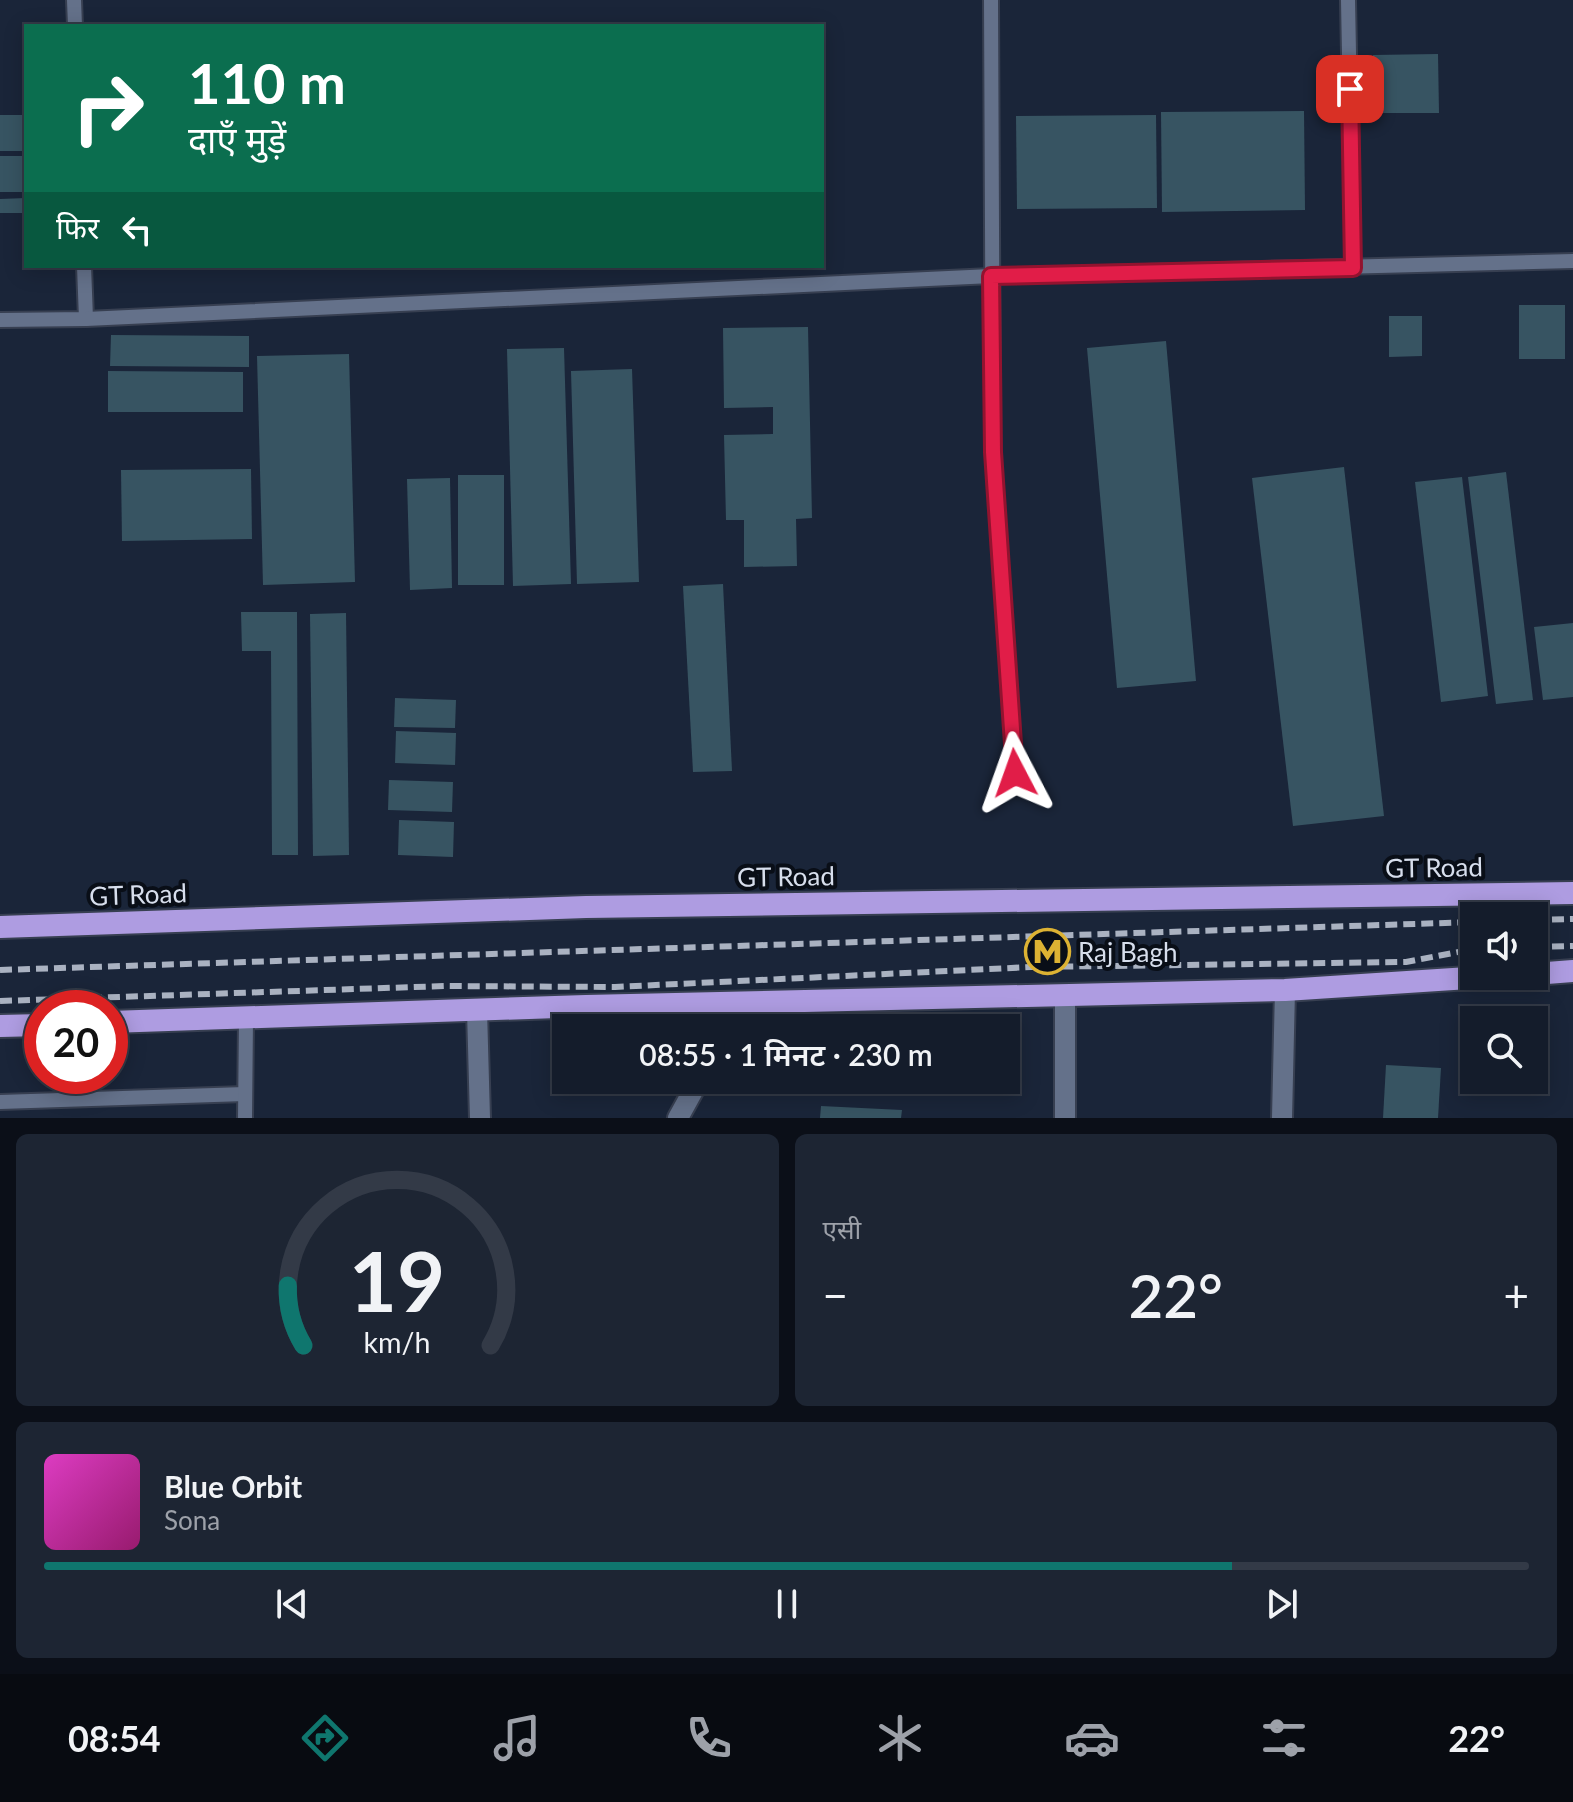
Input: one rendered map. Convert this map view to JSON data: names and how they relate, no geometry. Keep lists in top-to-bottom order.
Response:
{
  "streets": {
    "highway": ["GT Road"]
  },
  "places": {
    "metro station": ["Raj Bagh"]
  },
  "page": {
    "turn": ["110 m", "दाएँ मुड़ें"],
    "then": "फिर",
    "limit": "20",
    "trip": "08:55 · 1 मिनट · 230 m",
    "tile": "एसी",
    "heat": ["−", "22°", "+"],
    "song": ["Blue Orbit", "Sona"],
    "tabs": ["08:54", "22°"],
    "gauge": ["19", "km/h"]
  }
}
